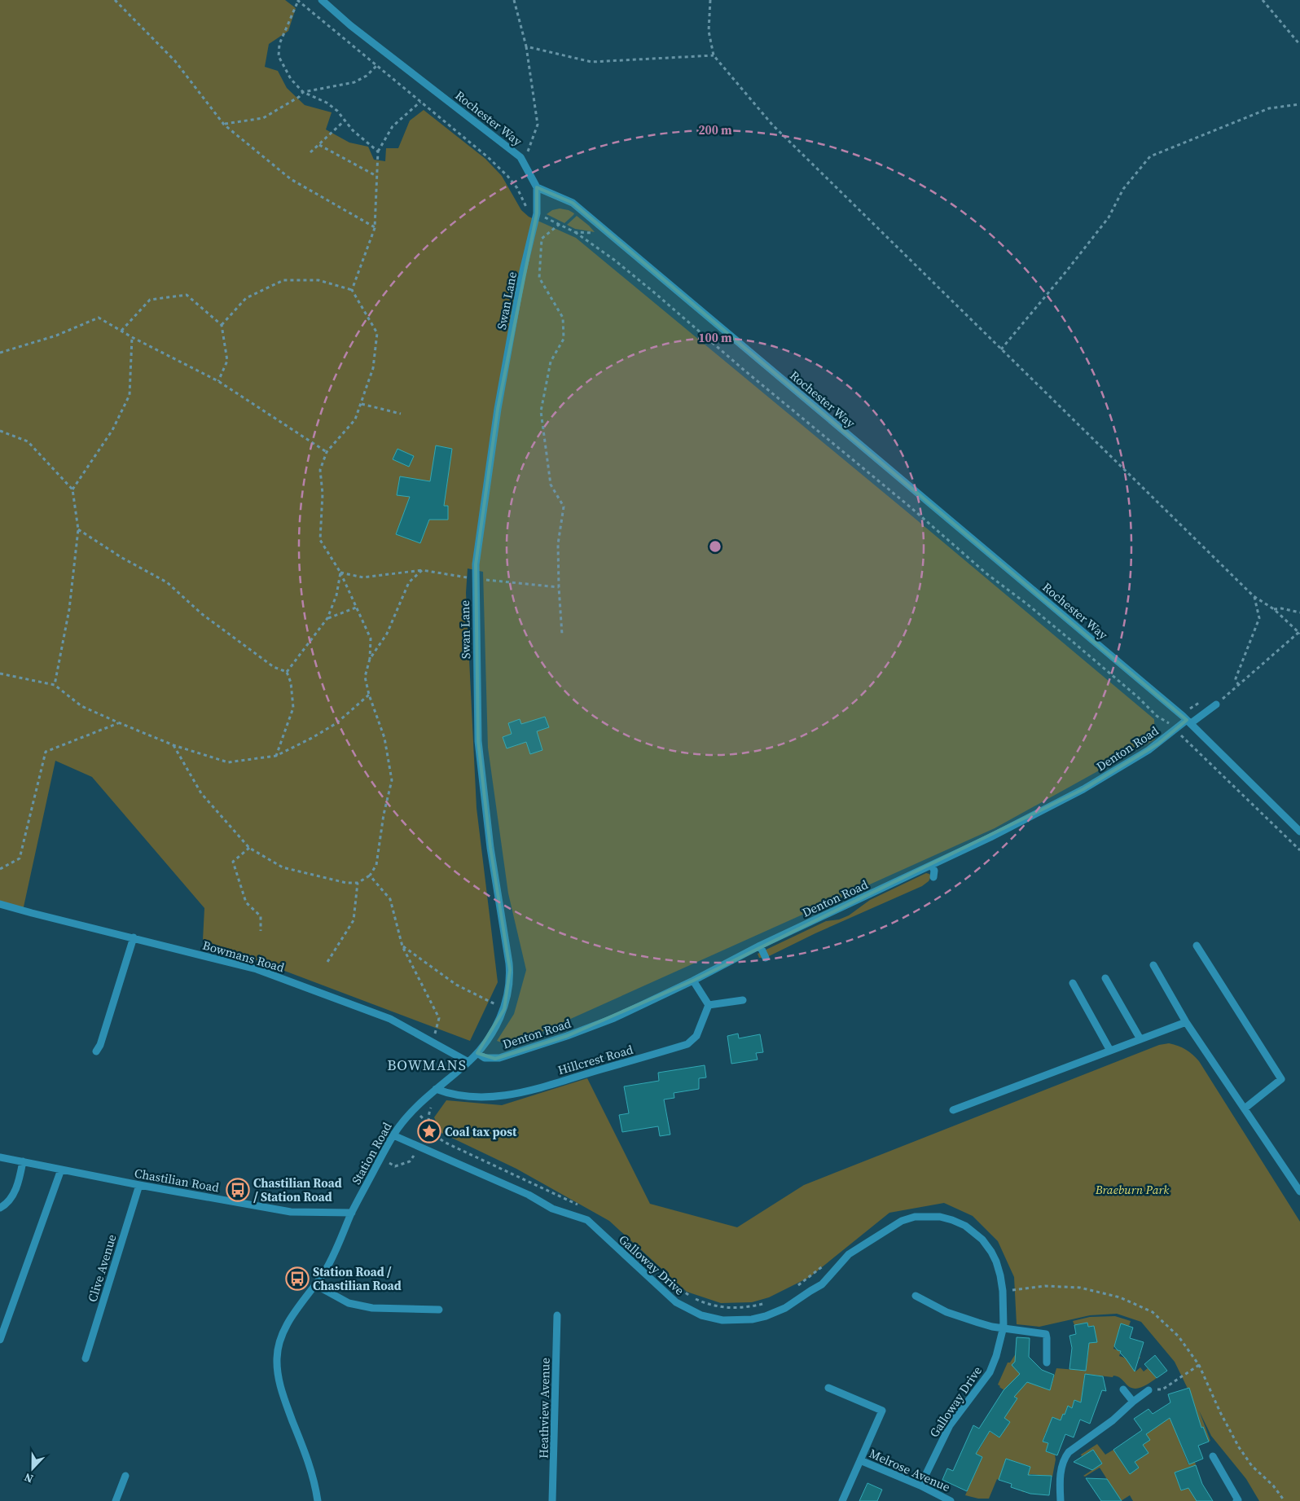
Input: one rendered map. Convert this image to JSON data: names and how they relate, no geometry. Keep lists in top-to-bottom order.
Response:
{
  "streets": {
    "street": [
      "Rochester Way",
      "Swan Lane",
      "Denton Road",
      "Bowmans Road",
      "Hillcrest Road",
      "Station Road",
      "Chastilian Road",
      "Galloway Drive",
      "Clive Avenue",
      "Heathview Avenue",
      "Melrose Avenue"
    ]
  },
  "crossings": [
    ["Rochester Way", "Swan Lane"],
    ["Rochester Way", "Denton Road"],
    ["Swan Lane", "Denton Road"],
    ["Swan Lane", "Bowmans Road"],
    ["Swan Lane", "Station Road"],
    ["Bowmans Road", "Station Road"],
    ["Hillcrest Road", "Station Road"],
    ["Station Road", "Chastilian Road"],
    ["Station Road", "Galloway Drive"],
    ["Chastilian Road", "Clive Avenue"],
    ["Galloway Drive", "Melrose Avenue"]
  ],
  "districts": ["BOWMANS"],
  "parks": ["Braeburn Park"],
  "places": {
    "place": ["Coal tax post"],
    "bus stop": ["Chastilian Road / Station Road", "Station Road / Chastilian Road"]
  },
  "north": "bottom",
  "rings": ["200 m", "100 m"]
}
